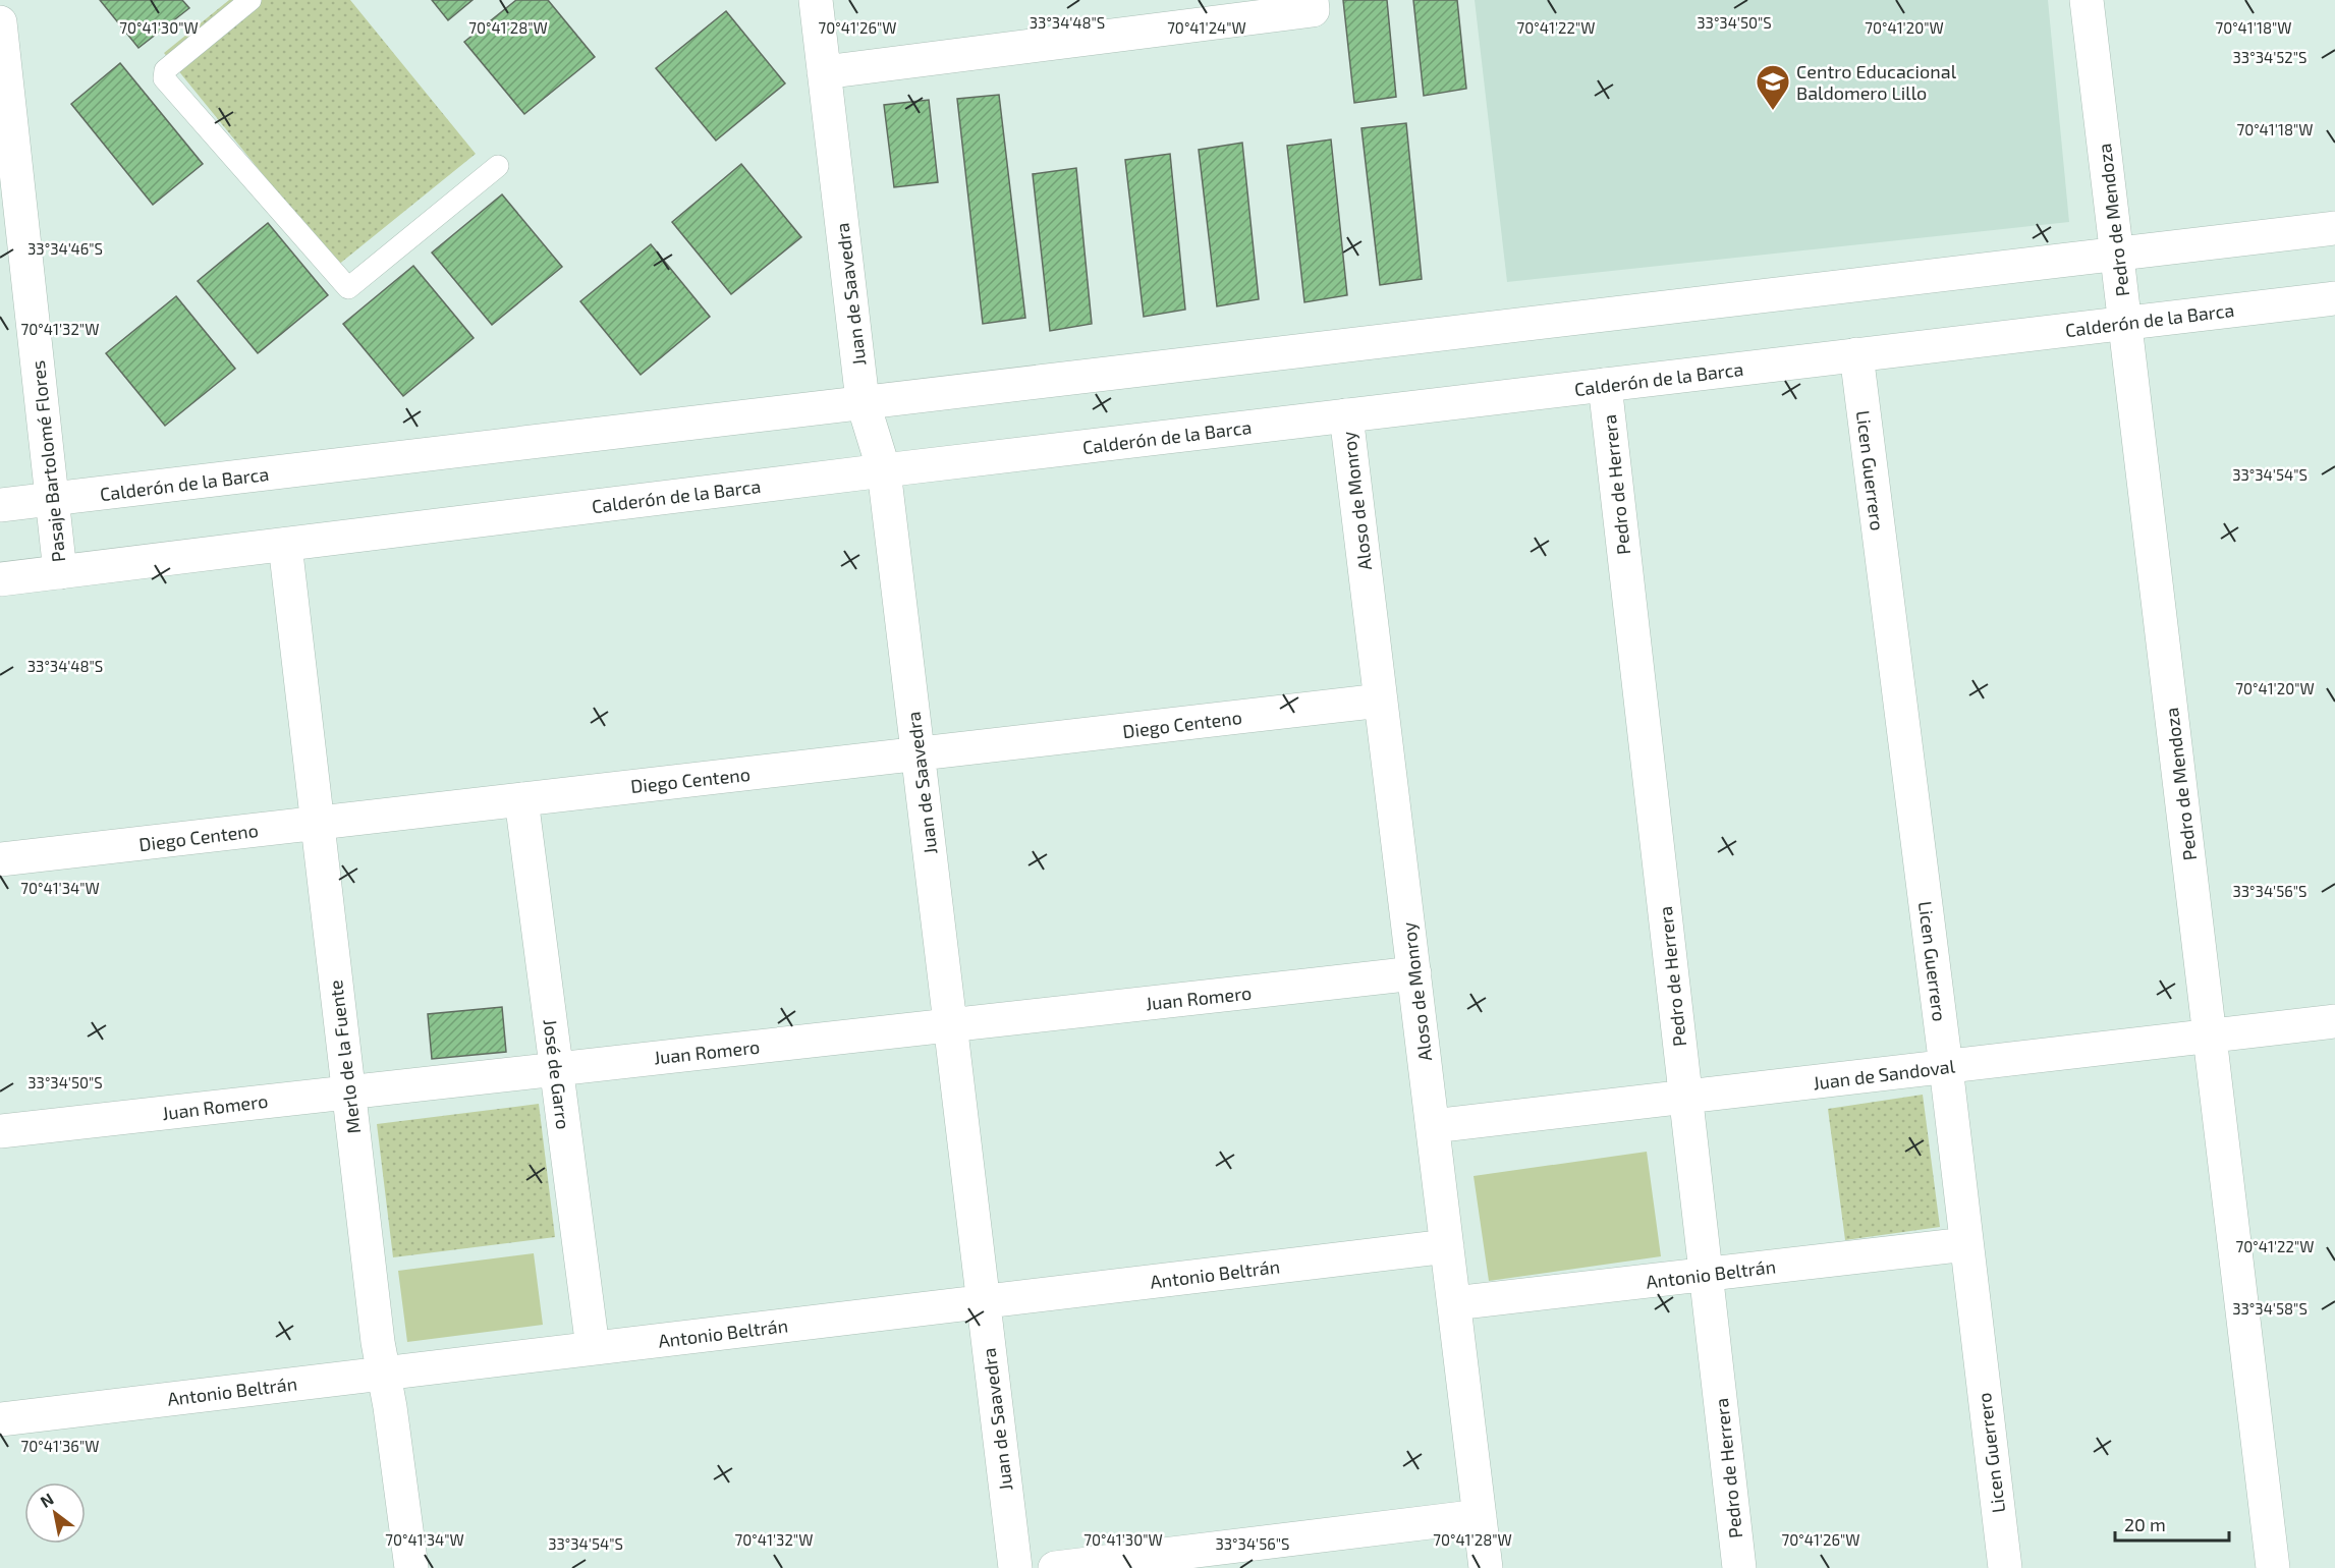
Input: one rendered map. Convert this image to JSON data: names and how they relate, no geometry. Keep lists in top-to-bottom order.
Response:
{
  "streets": {
    "street": [
      "Pedro de Mendoza",
      "Juan de Saavedra",
      "Calderón de la Barca",
      "Pasaje Bartolomé Flores",
      "Licen Guerrero",
      "Pedro de Herrera",
      "Aloso de Monroy",
      "Diego Centeno",
      "Juan Romero",
      "Merlo de la Fuente",
      "José de Garro",
      "Juan de Sandoval",
      "Antonio Beltrán"
    ]
  },
  "crossings": [
    ["Pedro de Mendoza", "Calderón de la Barca"],
    ["Pedro de Mendoza", "Juan de Sandoval"],
    ["Juan de Saavedra", "Calderón de la Barca"],
    ["Juan de Saavedra", "Diego Centeno"],
    ["Juan de Saavedra", "Juan Romero"],
    ["Juan de Saavedra", "Antonio Beltrán"],
    ["Calderón de la Barca", "Pasaje Bartolomé Flores"],
    ["Calderón de la Barca", "Licen Guerrero"],
    ["Calderón de la Barca", "Pedro de Herrera"],
    ["Calderón de la Barca", "Aloso de Monroy"],
    ["Calderón de la Barca", "Merlo de la Fuente"],
    ["Licen Guerrero", "Juan de Sandoval"],
    ["Licen Guerrero", "Antonio Beltrán"],
    ["Pedro de Herrera", "Juan de Sandoval"],
    ["Pedro de Herrera", "Antonio Beltrán"],
    ["Aloso de Monroy", "Diego Centeno"],
    ["Aloso de Monroy", "Juan Romero"],
    ["Aloso de Monroy", "Juan de Sandoval"],
    ["Aloso de Monroy", "Antonio Beltrán"],
    ["Diego Centeno", "Merlo de la Fuente"],
    ["Diego Centeno", "José de Garro"],
    ["Juan Romero", "Merlo de la Fuente"],
    ["Juan Romero", "José de Garro"],
    ["Merlo de la Fuente", "Antonio Beltrán"],
    ["José de Garro", "Antonio Beltrán"]
  ],
  "places": {
    "school or university": ["Centro Educacional Baldomero Lillo"]
  },
  "scale_bar": "20 m",
  "north": "top left",
  "coordinates": [
    "33°34'48\"S",
    "33°34'50\"S",
    "70°41'24\"W",
    "70°41'20\"W",
    "70°41'30\"W",
    "70°41'28\"W",
    "70°41'26\"W",
    "70°41'22\"W",
    "70°41'18\"W",
    "33°34'52\"S",
    "33°34'46\"S",
    "70°41'32\"W",
    "33°34'54\"S",
    "70°41'34\"W",
    "33°34'56\"S",
    "33°34'58\"S",
    "70°41'36\"W"
  ]
}
